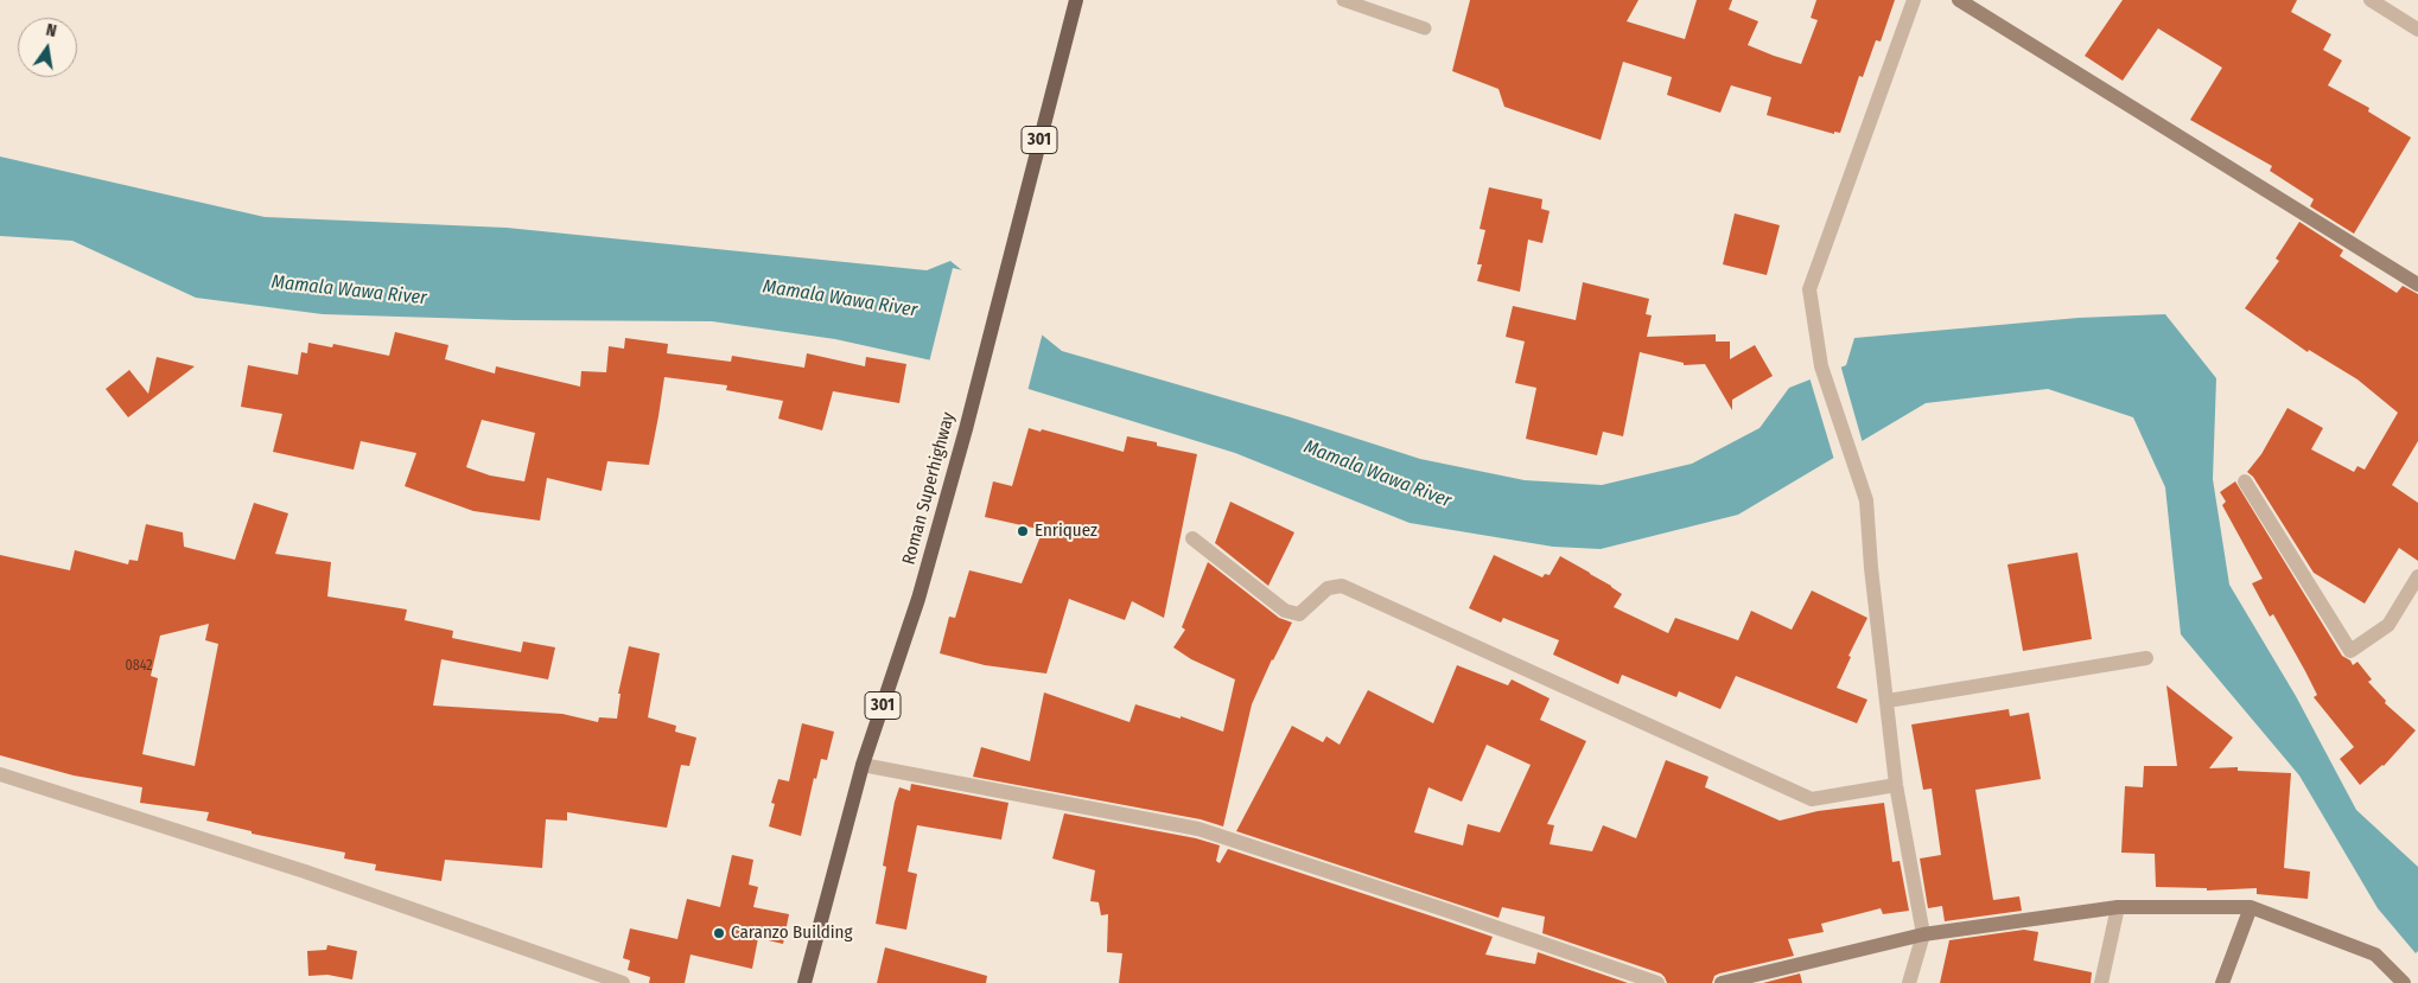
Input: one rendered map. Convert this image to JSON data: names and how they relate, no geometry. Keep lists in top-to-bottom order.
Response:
{
  "streets": {
    "main road": ["301", "Roman Superhighway"]
  },
  "water": ["Mamala Wawa River"],
  "places": ["Enriquez", "Caranzo Building"],
  "house_numbers": ["0842"],
  "north": "top"
}
